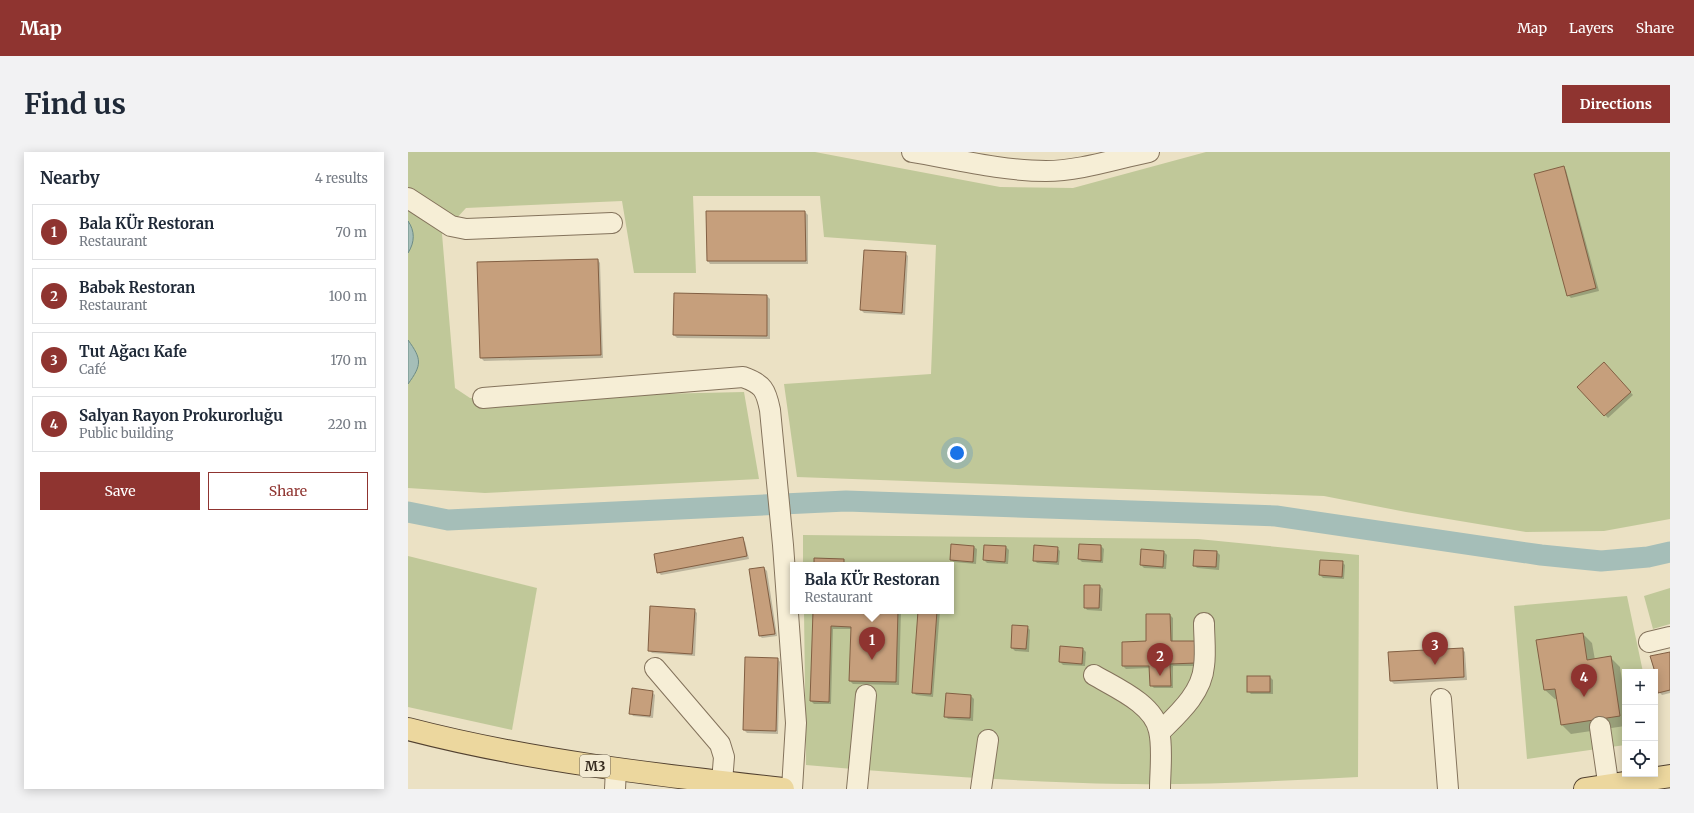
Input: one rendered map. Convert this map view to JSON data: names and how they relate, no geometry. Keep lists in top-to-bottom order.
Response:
{
  "streets": {
    "main road": ["M3"]
  },
  "page": {
    "header": "Map",
    "nav": ["Map", "Layers", "Share"],
    "buttons": [
      "Directions",
      ["Save", "Share"]
    ],
    "title": "Find us",
    "heading": ["Nearby", "4 results"],
    "list": [
      {
        "mark": "1",
        "name": "Bala KÜr Restoran",
        "note": "Restaurant",
        "value": "70 m"
      },
      {
        "mark": "2",
        "name": "Babək Restoran",
        "note": "Restaurant",
        "value": "100 m"
      },
      {
        "mark": "3",
        "name": "Tut Ağacı Kafe",
        "note": "Café",
        "value": "170 m"
      },
      {
        "mark": "4",
        "name": "Salyan Rayon Prokurorluğu",
        "note": "Public building",
        "value": "220 m"
      }
    ],
    "popup": ["Bala KÜr Restoran", "Restaurant"],
    "pins": [
      "1",
      "3",
      "2",
      "4"
    ],
    "map_buttons": ["+", "−"]
  }
}
